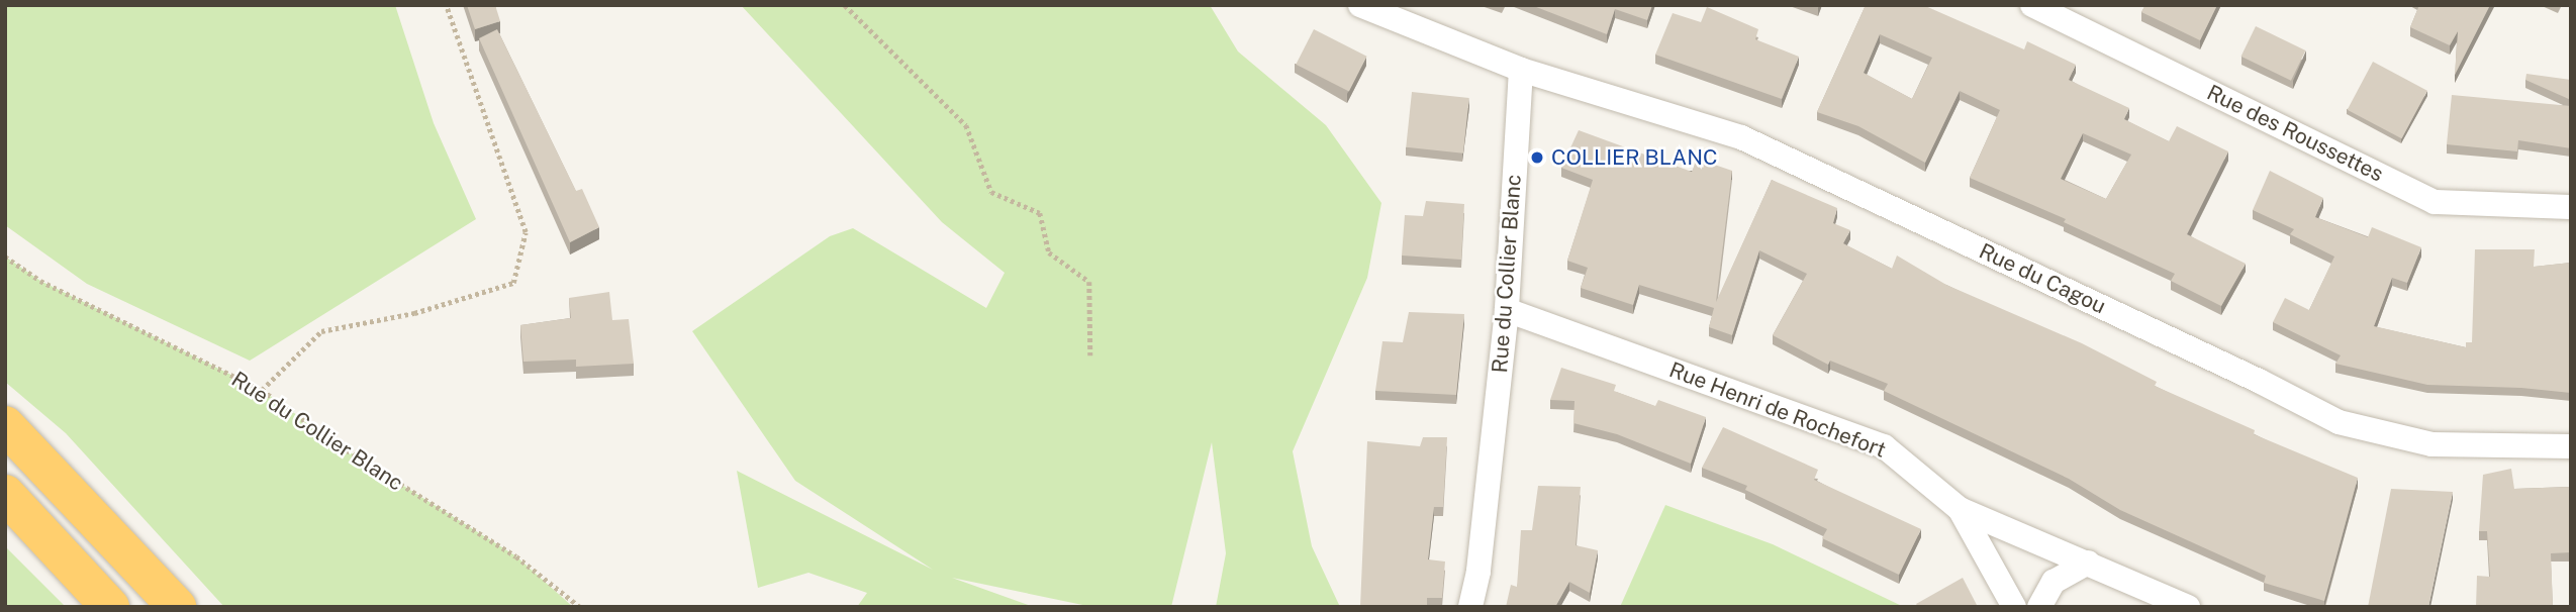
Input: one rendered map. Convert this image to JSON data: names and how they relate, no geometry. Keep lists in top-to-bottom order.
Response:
{
  "streets": {
    "street": [
      "Rue des Roussettes",
      "Rue du Collier Blanc",
      "Rue du Cagou",
      "Rue Henri de Rochefort"
    ]
  },
  "crossings": [
    ["Rue du Collier Blanc", "Rue du Cagou"],
    ["Rue du Collier Blanc", "Rue Henri de Rochefort"]
  ],
  "places": ["COLLIER BLANC"]
}
